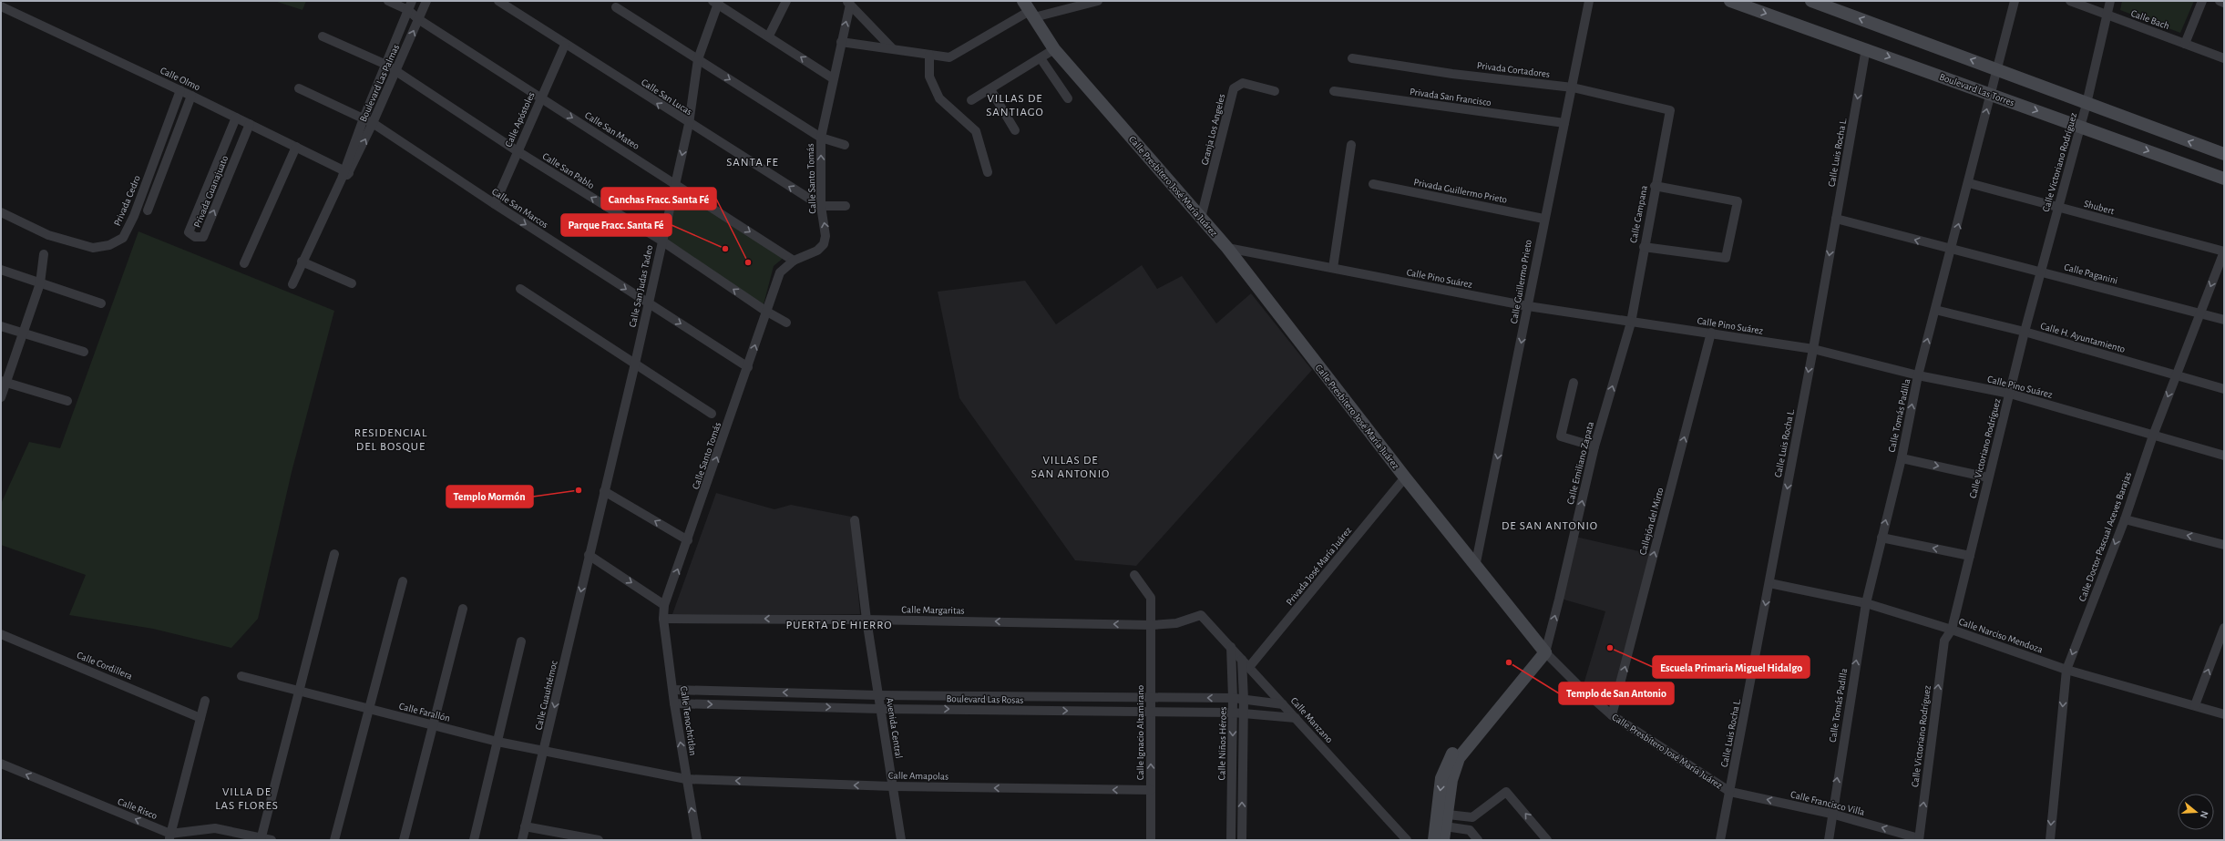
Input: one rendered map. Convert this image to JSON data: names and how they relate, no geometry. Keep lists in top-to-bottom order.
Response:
{
  "streets": {
    "street": [
      "Calle Bach",
      "Privada Cortadores",
      "Calle Olmo",
      "Boulevard Las Palmas",
      "Boulevard Las Torres",
      "Calle San Lucas",
      "Privada San Francisco",
      "Calle Apóstoles",
      "Granja Los Angeles",
      "Calle San Mateo",
      "Calle Luis Rocha L.",
      "Calle Victoriano Rodríguez",
      "Calle San Pablo",
      "Calle Santo Tomás",
      "Calle Presbítero José María Juárez",
      "Privada Guillermo Prieto",
      "Privada Guanajuato",
      "Privada Cedro",
      "Shubert",
      "Calle San Marcos",
      "Calle Campana",
      "Calle Paganini",
      "Calle Pino Suárez",
      "Calle Guillermo Prieto",
      "Calle San Judas Tadeo",
      "Calle H. Ayuntamiento",
      "Calle Tomás Padilla",
      "Calle Emiliano Zapata",
      "Callejón del Mirto",
      "Calle Doctor Pascual Aceves Barajas",
      "Privada José María Juárez",
      "Calle Margaritas",
      "Calle Narciso Mendoza",
      "Calle Cordillera",
      "Calle Cuauhtémoc",
      "Boulevard Las Rosas",
      "Calle Farallón",
      "Calle Manzano",
      "Calle Tenochtitlan",
      "Avenida Central",
      "Calle Ignacio Altamirano",
      "Calle Niños Héroes",
      "Calle Amapolas",
      "Calle Francisco Villa",
      "Calle Risco"
    ]
  },
  "crossings": [
    ["Calle Bach", "Calle Victoriano Rodríguez"],
    ["Privada Cortadores", "Calle Campana"],
    ["Privada Cortadores", "Calle Guillermo Prieto"],
    ["Calle Olmo", "Boulevard Las Palmas"],
    ["Calle Olmo", "Privada Guanajuato"],
    ["Calle Olmo", "Privada Cedro"],
    ["Boulevard Las Palmas", "Calle San Mateo"],
    ["Boulevard Las Palmas", "Calle San Pablo"],
    ["Boulevard Las Palmas", "Calle San Marcos"],
    ["Boulevard Las Torres", "Calle Luis Rocha L."],
    ["Boulevard Las Torres", "Calle Victoriano Rodríguez"],
    ["Boulevard Las Torres", "Calle Tomás Padilla"],
    ["Calle San Lucas", "Calle Apóstoles"],
    ["Calle San Lucas", "Calle Santo Tomás"],
    ["Calle San Lucas", "Calle San Judas Tadeo"],
    ["Privada San Francisco", "Calle Guillermo Prieto"],
    ["Calle Apóstoles", "Calle San Mateo"],
    ["Calle Apóstoles", "Calle San Pablo"],
    ["Calle Apóstoles", "Calle San Marcos"],
    ["Granja Los Angeles", "Calle Presbítero José María Juárez"],
    ["Calle San Mateo", "Calle Santo Tomás"],
    ["Calle San Mateo", "Calle San Judas Tadeo"],
    ["Calle Luis Rocha L.", "Calle Presbítero José María Juárez"],
    ["Calle Luis Rocha L.", "Calle Paganini"],
    ["Calle Luis Rocha L.", "Calle Pino Suárez"],
    ["Calle Luis Rocha L.", "Calle Narciso Mendoza"],
    ["Calle Luis Rocha L.", "Calle Francisco Villa"],
    ["Calle Victoriano Rodríguez", "Shubert"],
    ["Calle Victoriano Rodríguez", "Calle Paganini"],
    ["Calle Victoriano Rodríguez", "Calle Pino Suárez"],
    ["Calle Victoriano Rodríguez", "Calle H. Ayuntamiento"],
    ["Calle Victoriano Rodríguez", "Calle Narciso Mendoza"],
    ["Calle Victoriano Rodríguez", "Calle Francisco Villa"],
    ["Calle San Pablo", "Calle Santo Tomás"],
    ["Calle San Pablo", "Calle San Judas Tadeo"],
    ["Calle Santo Tomás", "Calle San Marcos"],
    ["Calle Santo Tomás", "Calle Tenochtitlan"],
    ["Calle Presbítero José María Juárez", "Calle Pino Suárez"],
    ["Calle Presbítero José María Juárez", "Calle Guillermo Prieto"],
    ["Calle Presbítero José María Juárez", "Calle Emiliano Zapata"],
    ["Calle Presbítero José María Juárez", "Callejón del Mirto"],
    ["Calle Presbítero José María Juárez", "Privada José María Juárez"],
    ["Calle Presbítero José María Juárez", "Calle Francisco Villa"],
    ["Privada Guillermo Prieto", "Calle Guillermo Prieto"],
    ["Shubert", "Calle Tomás Padilla"],
    ["Shubert", "Calle Doctor Pascual Aceves Barajas"],
    ["Calle San Marcos", "Calle San Judas Tadeo"],
    ["Calle Campana", "Calle Pino Suárez"],
    ["Calle Campana", "Calle Emiliano Zapata"],
    ["Calle Paganini", "Calle Tomás Padilla"],
    ["Calle Paganini", "Calle Doctor Pascual Aceves Barajas"],
    ["Calle Pino Suárez", "Calle Guillermo Prieto"],
    ["Calle Pino Suárez", "Calle Tomás Padilla"],
    ["Calle Pino Suárez", "Calle Emiliano Zapata"],
    ["Calle Pino Suárez", "Callejón del Mirto"],
    ["Calle Pino Suárez", "Calle Doctor Pascual Aceves Barajas"],
    ["Calle San Judas Tadeo", "Calle Cuauhtémoc"],
    ["Calle H. Ayuntamiento", "Calle Tomás Padilla"],
    ["Calle H. Ayuntamiento", "Calle Doctor Pascual Aceves Barajas"],
    ["Calle Tomás Padilla", "Calle Narciso Mendoza"],
    ["Calle Tomás Padilla", "Calle Francisco Villa"],
    ["Calle Doctor Pascual Aceves Barajas", "Calle Narciso Mendoza"],
    ["Privada José María Juárez", "Calle Manzano"],
    ["Calle Margaritas", "Calle Manzano"],
    ["Calle Margaritas", "Calle Tenochtitlan"],
    ["Calle Margaritas", "Avenida Central"],
    ["Calle Margaritas", "Calle Ignacio Altamirano"],
    ["Calle Cuauhtémoc", "Calle Farallón"],
    ["Calle Cuauhtémoc", "Calle Amapolas"],
    ["Boulevard Las Rosas", "Calle Manzano"],
    ["Boulevard Las Rosas", "Calle Tenochtitlan"],
    ["Boulevard Las Rosas", "Avenida Central"],
    ["Boulevard Las Rosas", "Calle Ignacio Altamirano"],
    ["Boulevard Las Rosas", "Calle Niños Héroes"],
    ["Calle Farallón", "Calle Amapolas"],
    ["Calle Manzano", "Calle Niños Héroes"],
    ["Calle Tenochtitlan", "Calle Amapolas"],
    ["Avenida Central", "Calle Amapolas"],
    ["Calle Ignacio Altamirano", "Calle Amapolas"]
  ],
  "one_way": [
    "Calle San Mateo",
    "Calle Luis Rocha L.",
    "Calle San Pablo",
    "Calle Santo Tomás",
    "Calle Guillermo Prieto",
    "Calle Tomás Padilla",
    "Calle Emiliano Zapata",
    "Callejón del Mirto",
    "Calle Doctor Pascual Aceves Barajas",
    "Calle Margaritas",
    "Calle Tenochtitlan",
    "Calle Amapolas",
    "Calle Francisco Villa",
    "Calle Risco"
  ],
  "districts": [
    "VILLAS DE SANTIAGO",
    "SANTA FE",
    "RESIDENCIAL DEL BOSQUE",
    "VILLAS DE SAN ANTONIO",
    "DE SAN ANTONIO",
    "PUERTA DE HIERRO",
    "VILLA DE LAS FLORES"
  ],
  "places": [
    "Parque Fracc. Santa Fé",
    "Canchas Fracc. Santa Fé",
    "Templo Mormón",
    "Escuela Primaria Miguel Hidalgo",
    "Templo de San Antonio"
  ],
  "north": "right"
}
